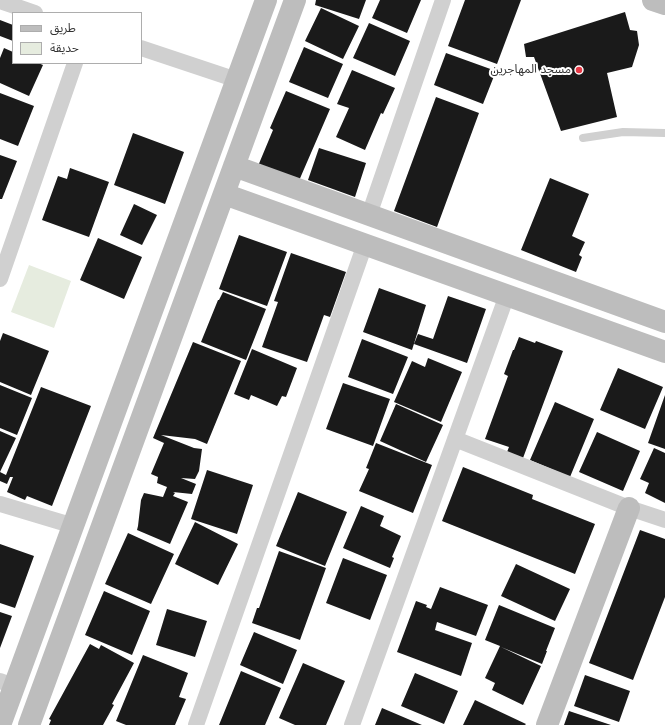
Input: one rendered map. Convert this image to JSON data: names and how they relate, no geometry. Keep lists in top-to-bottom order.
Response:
{
  "places": ["مسجد المهاجرين"],
  "legend": ["طريق", "حديقة"]
}
